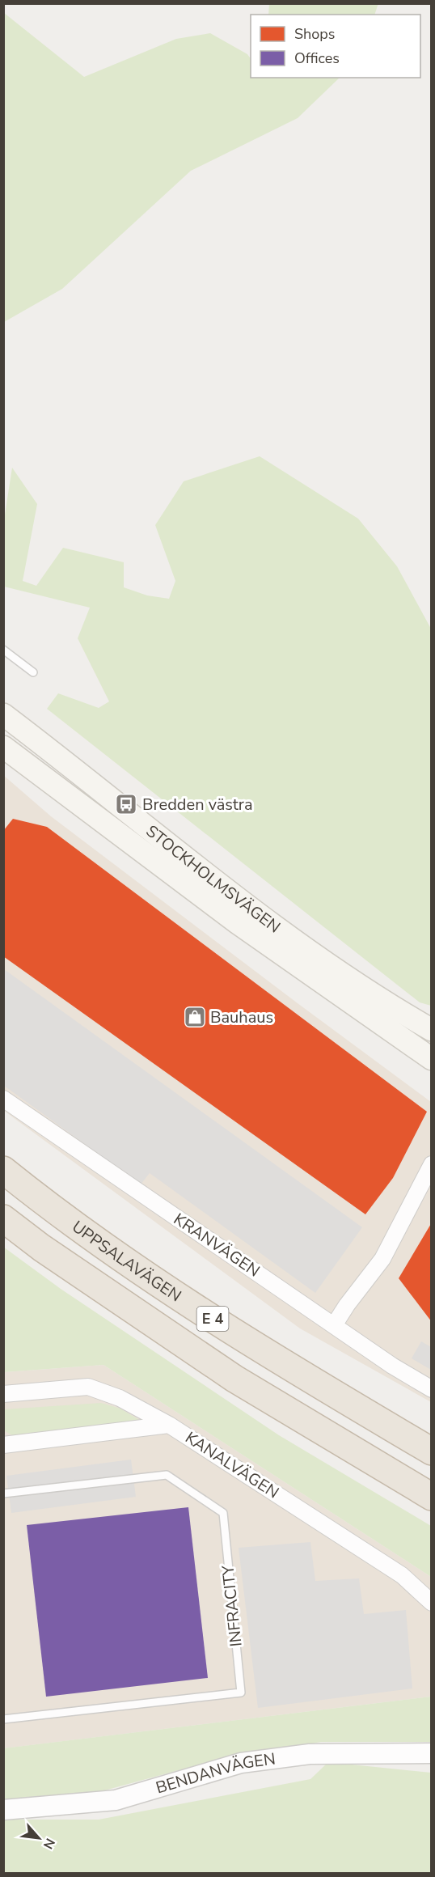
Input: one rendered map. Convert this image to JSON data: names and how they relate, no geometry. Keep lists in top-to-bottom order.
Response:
{
  "streets": {
    "highway": ["UPPSALAVÄGEN", "E 4"],
    "main road": ["STOCKHOLMSVÄGEN"],
    "street": ["KRANVÄGEN", "KANALVÄGEN", "BENDANVÄGEN"],
    "lane": ["INFRACITY"]
  },
  "places": {
    "bus stop": ["Bredden västra"],
    "shop": ["Bauhaus"]
  },
  "legend": ["Shops", "Offices"],
  "north": "bottom right"
}
